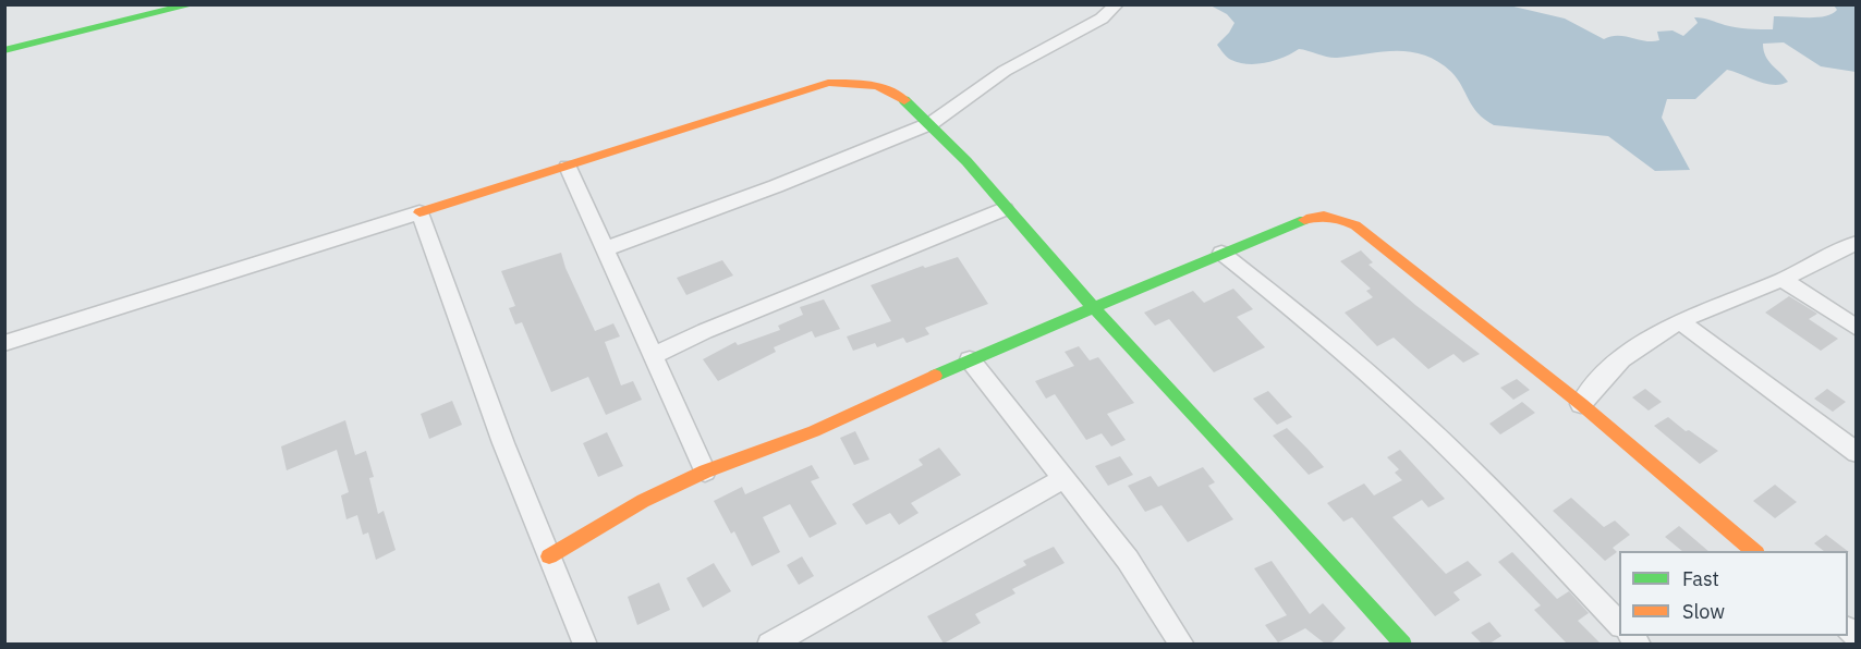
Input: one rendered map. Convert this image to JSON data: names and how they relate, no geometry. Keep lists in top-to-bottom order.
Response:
{
  "legend": ["Fast", "Slow"]
}
